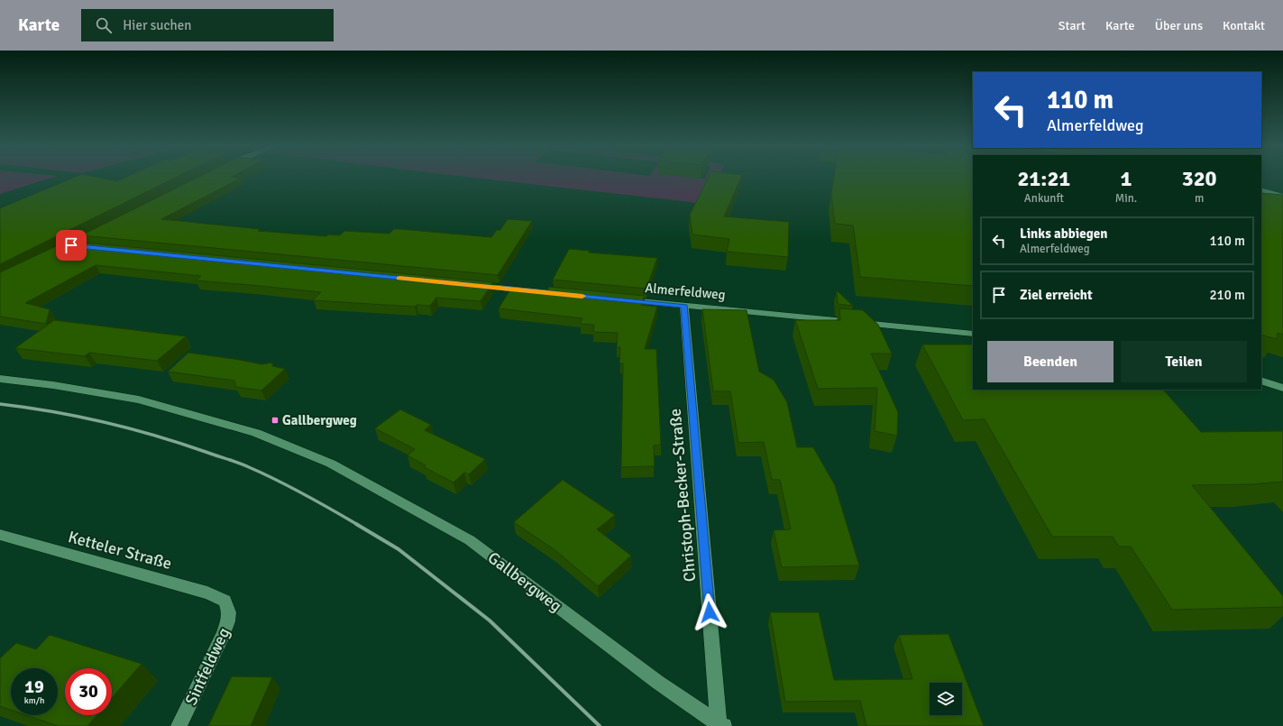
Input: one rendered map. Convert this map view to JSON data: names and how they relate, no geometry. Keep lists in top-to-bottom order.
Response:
{
  "streets": {
    "street": [
      "Almerfeldweg",
      "Christoph-Becker-Straße",
      "Ketteler Straße",
      "Gallbergweg",
      "Sintfeldweg"
    ]
  },
  "crossings": [
    ["Almerfeldweg", "Christoph-Becker-Straße"],
    ["Christoph-Becker-Straße", "Gallbergweg"],
    ["Ketteler Straße", "Sintfeldweg"]
  ],
  "places": {
    "transit": ["Gallbergweg"]
  },
  "page": {
    "header": "Karte",
    "search": "Hier suchen",
    "nav": [
      "Start",
      "Karte",
      "Über uns",
      "Kontakt"
    ],
    "turn": ["110 m", "Almerfeldweg"],
    "eta": [
      "21:21",
      "Ankunft",
      "1",
      "Min.",
      "320",
      "m"
    ],
    "list": [
      {
        "name": "Links abbiegen",
        "note": "Almerfeldweg",
        "value": "110 m"
      },
      {
        "name": "Ziel erreicht",
        "value": "210 m"
      }
    ],
    "buttons": ["Beenden", "Teilen"],
    "speed": "19 km/h",
    "limit": "30"
  }
}
